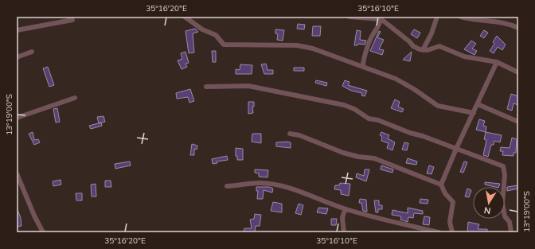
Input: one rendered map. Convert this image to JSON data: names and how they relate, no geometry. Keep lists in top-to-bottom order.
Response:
{
  "north": "bottom",
  "coordinates": ["35°16'20\"E", "35°16'10\"E", "13°19'00\"S"]
}
